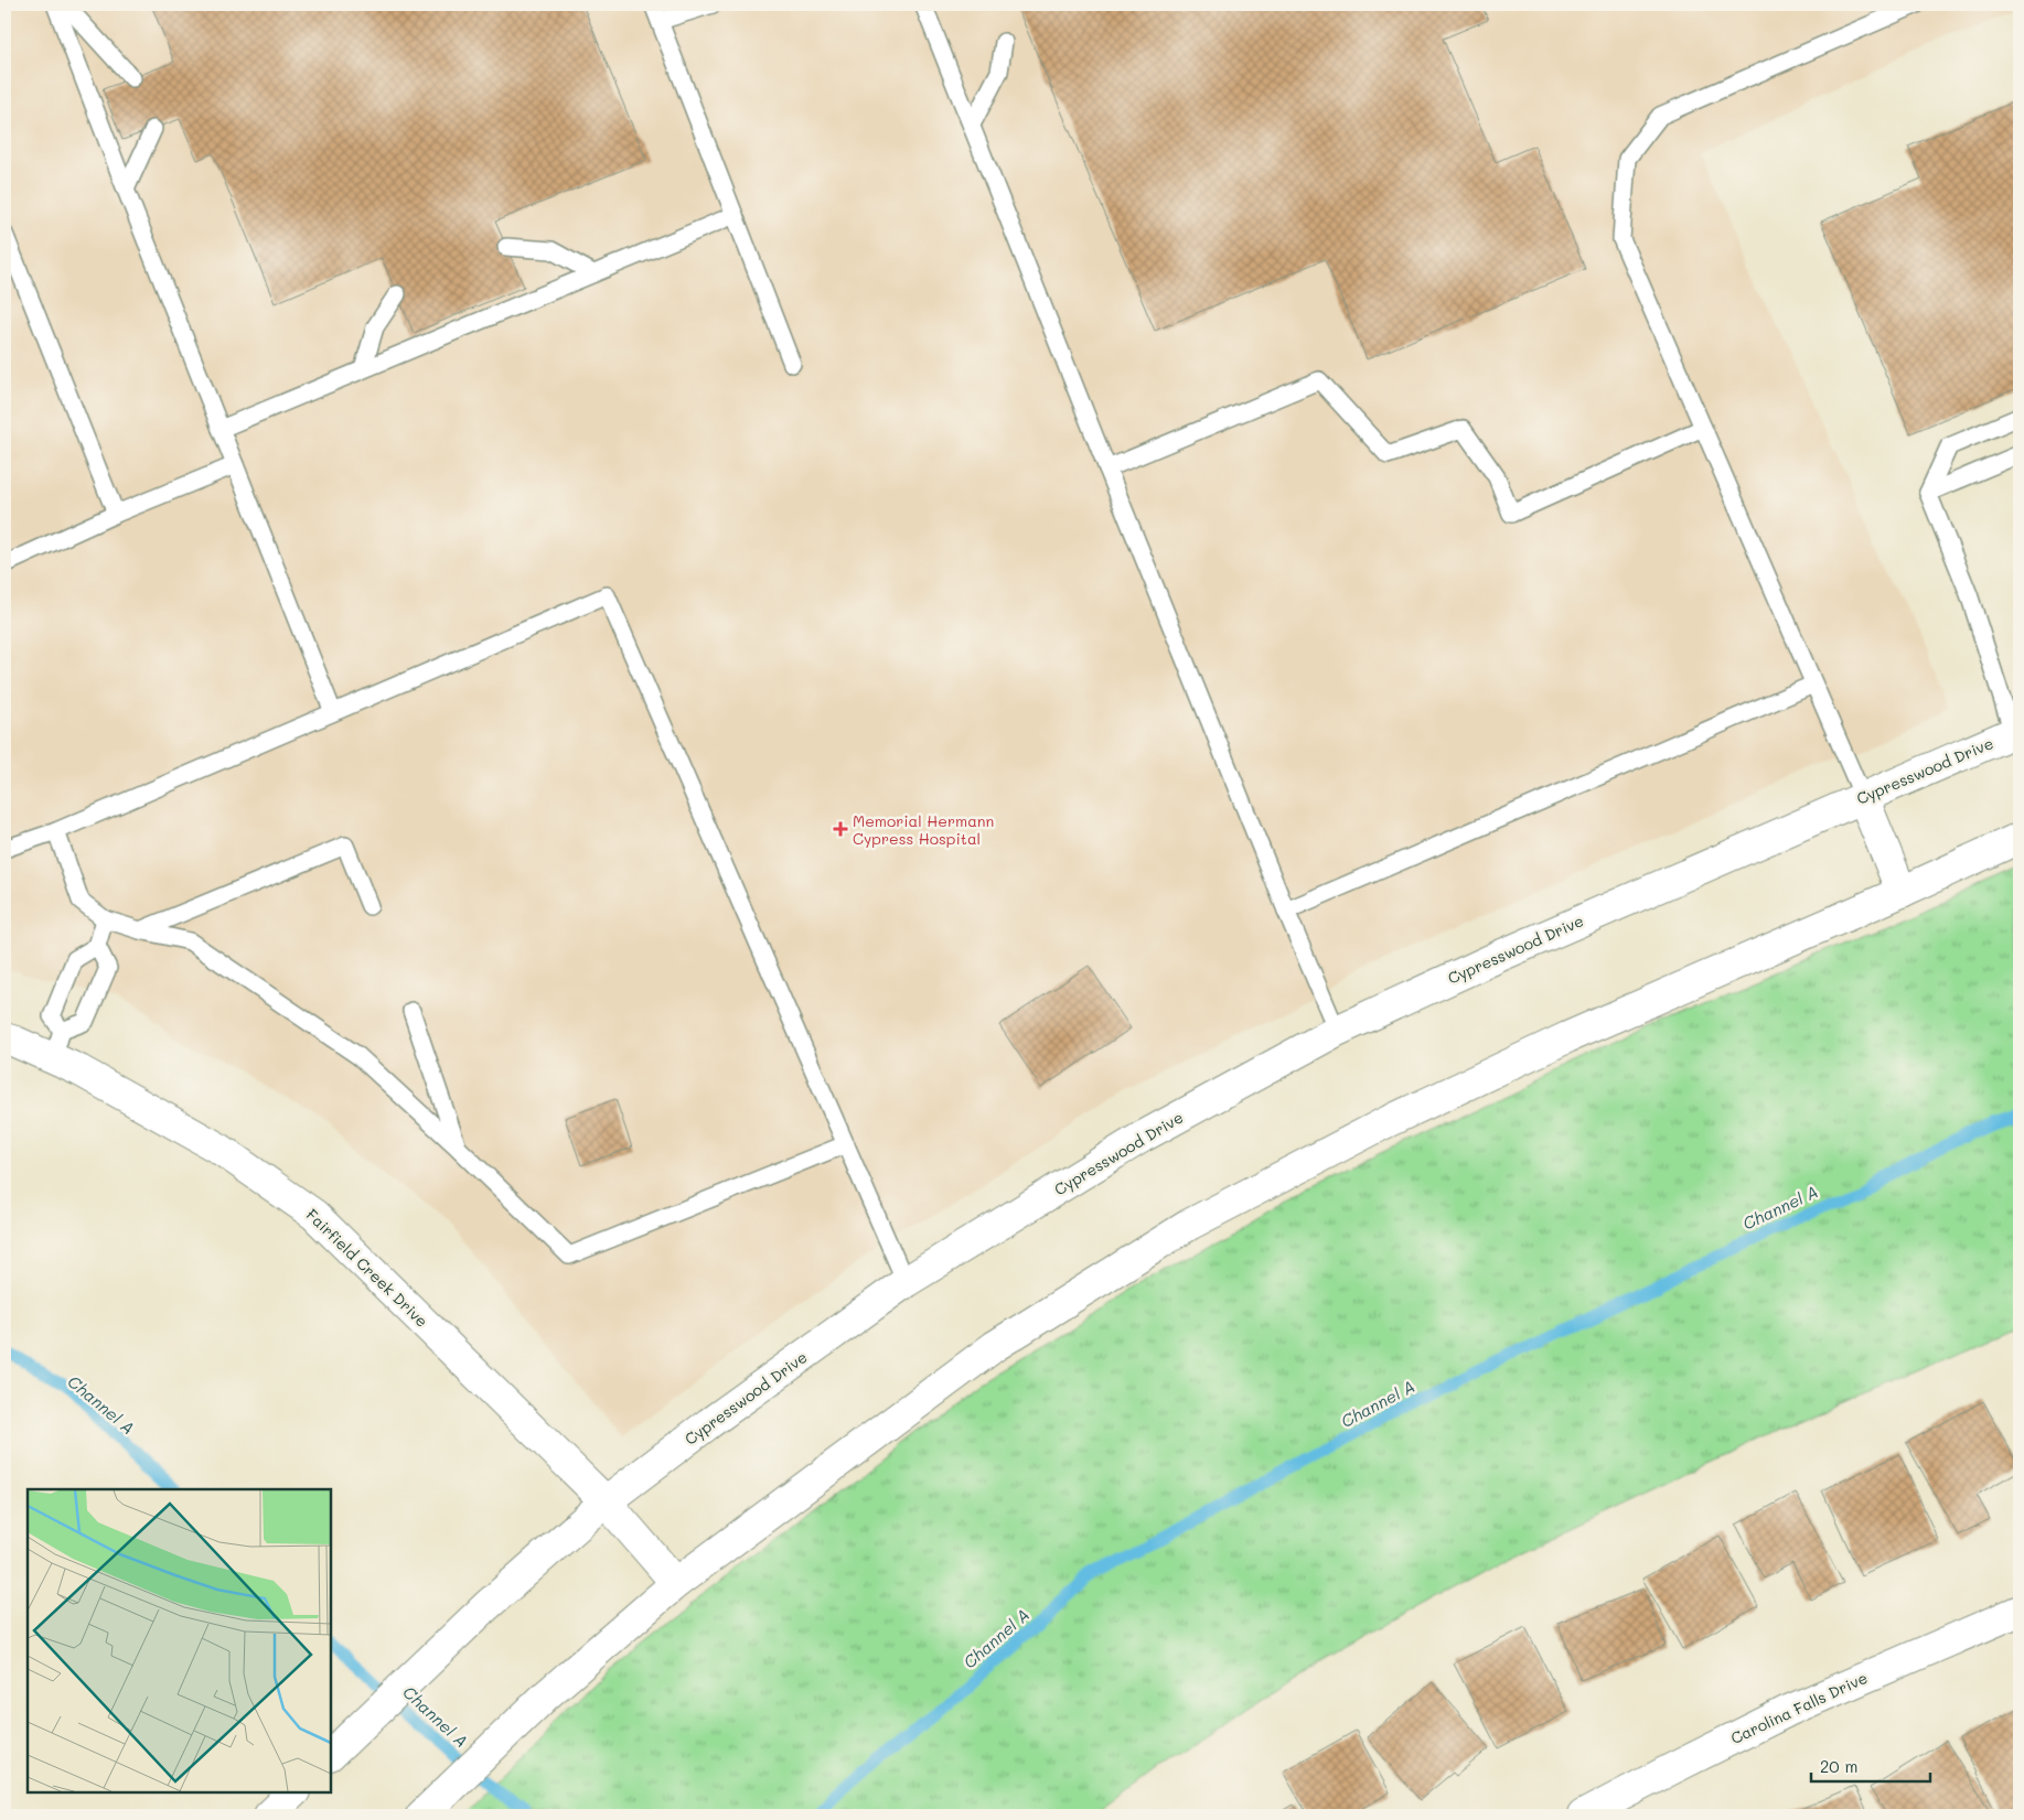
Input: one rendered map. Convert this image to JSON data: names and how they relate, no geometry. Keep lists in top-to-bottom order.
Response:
{
  "streets": {
    "main road": ["Cypresswood Drive", "Fairfield Creek Drive", "Carolina Falls Drive"]
  },
  "crossings": [
    ["Cypresswood Drive", "Fairfield Creek Drive"]
  ],
  "water": ["Channel A"],
  "places": {
    "health": ["Memorial Hermann Cypress Hospital"]
  },
  "scale_bar": "20 m"
}
